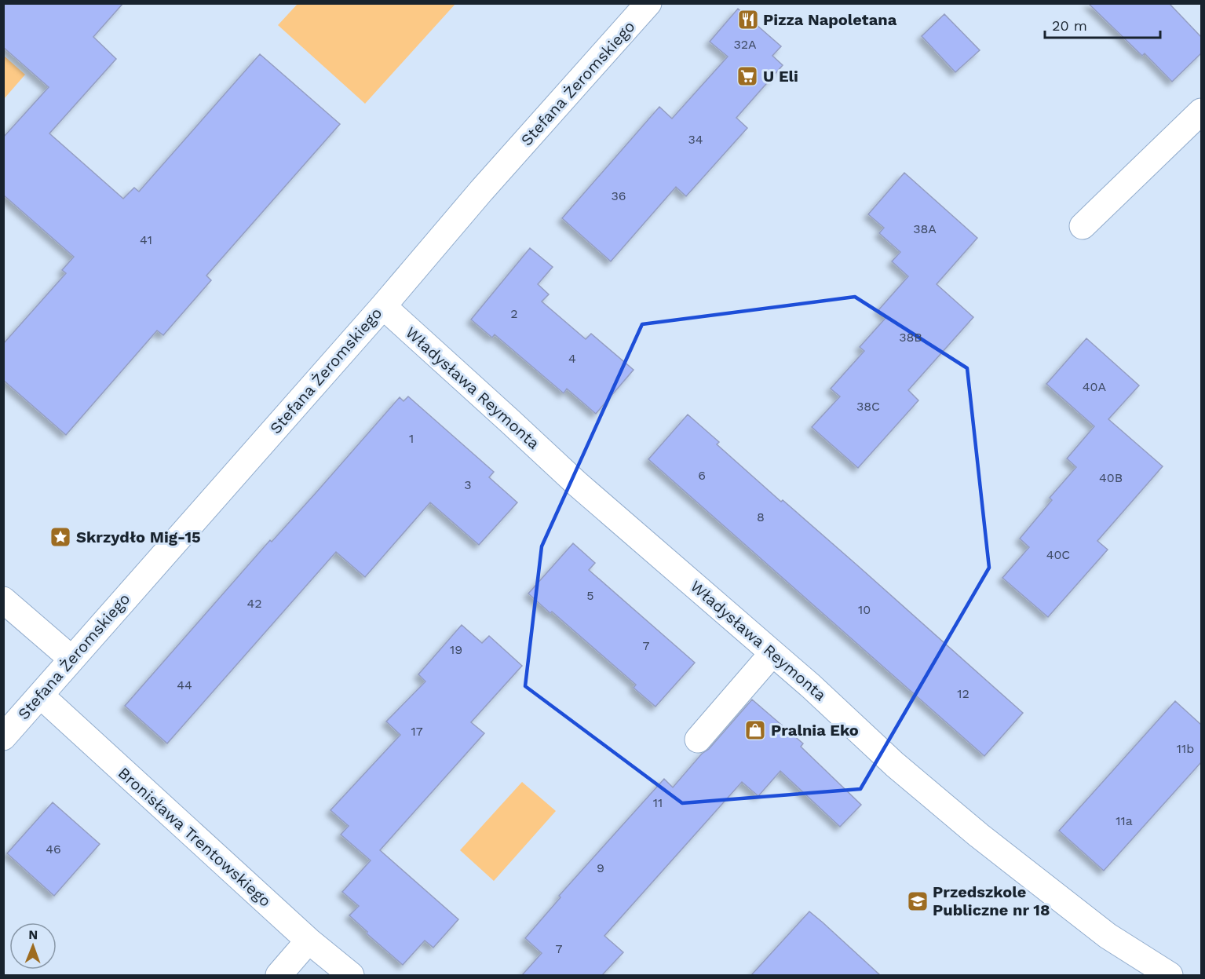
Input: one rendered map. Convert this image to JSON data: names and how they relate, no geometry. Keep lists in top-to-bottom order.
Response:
{
  "streets": {
    "street": ["Stefana Żeromskiego", "Władysława Reymonta", "Bronisława Trentowskiego"]
  },
  "crossings": [
    ["Stefana Żeromskiego", "Władysława Reymonta"],
    ["Stefana Żeromskiego", "Bronisława Trentowskiego"]
  ],
  "places": {
    "restaurant": ["Pizza Napoletana"],
    "supermarket": ["U Eli"],
    "place": ["Skrzydło Mig-15"],
    "shop": ["Pralnia Eko"],
    "school or university": ["Przedszkole Publiczne nr 18"]
  },
  "house_numbers": [
    "32A",
    "34",
    "36",
    "38A",
    "41",
    "2",
    "38B",
    "4",
    "40A",
    "38C",
    "1",
    "6",
    "40B",
    "3",
    "8",
    "40C",
    "5",
    "42",
    "10",
    "7",
    "19",
    "44",
    "12",
    "17",
    "11b",
    "11",
    "11a",
    "46",
    "9",
    "7"
  ],
  "scale_bar": "20 m",
  "north": "top"
}
